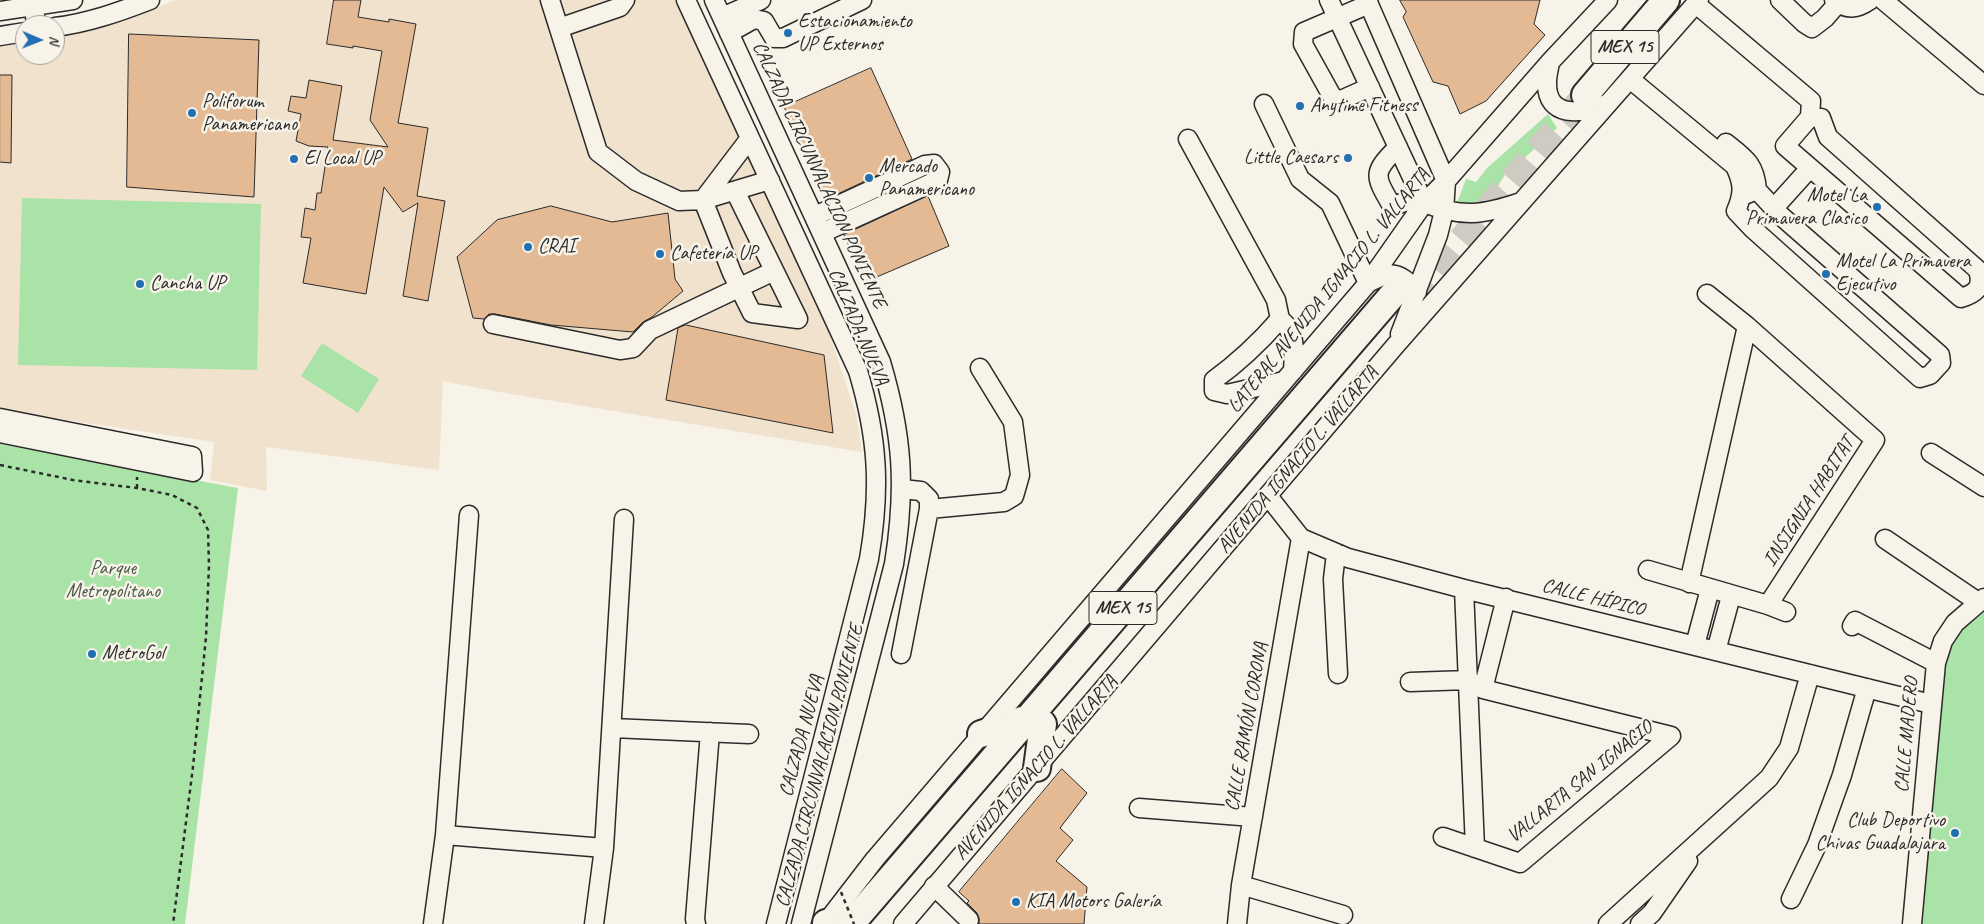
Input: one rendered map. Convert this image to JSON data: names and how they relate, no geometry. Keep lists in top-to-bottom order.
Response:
{
  "streets": {
    "highway": ["MEX 15", "AVENIDA IGNACIO L. VALLARTA"],
    "street": [
      "CALZADA CIRCUNVALACION PONIENTE",
      "LATERAL AVENIDA IGNACIO L. VALLARTA",
      "CALZADA NUEVA",
      "INSIGNIA HABITAT",
      "CALLE HÍPICO",
      "CALLE RAMÓN CORONA",
      "CALLE MADERO",
      "VALLARTA SAN IGNACIO"
    ]
  },
  "crossings": [
    ["CALZADA CIRCUNVALACION PONIENTE", "AVENIDA IGNACIO L. VALLARTA"],
    ["AVENIDA IGNACIO L. VALLARTA", "CALLE HÍPICO"],
    ["CALLE HÍPICO", "CALLE RAMÓN CORONA"],
    ["CALLE HÍPICO", "CALLE MADERO"],
    ["CALLE HÍPICO", "VALLARTA SAN IGNACIO"]
  ],
  "parks": ["Parque Metropolitano"],
  "places": [
    "Estacionamiento UP Externos",
    "Anytime Fitness",
    "Poliforum Panamericano",
    "Little Caesars",
    "El Local UP",
    "Mercado Panamericano",
    "Motel La Primavera Clasico",
    "CRAI",
    "Cafetería UP",
    "Motel La Primavera Ejecutivo",
    "Cancha UP",
    "MetroGol",
    "Club Deportivo Chivas Guadalajara",
    "KIA Motors Galería"
  ],
  "north": "right"
}
